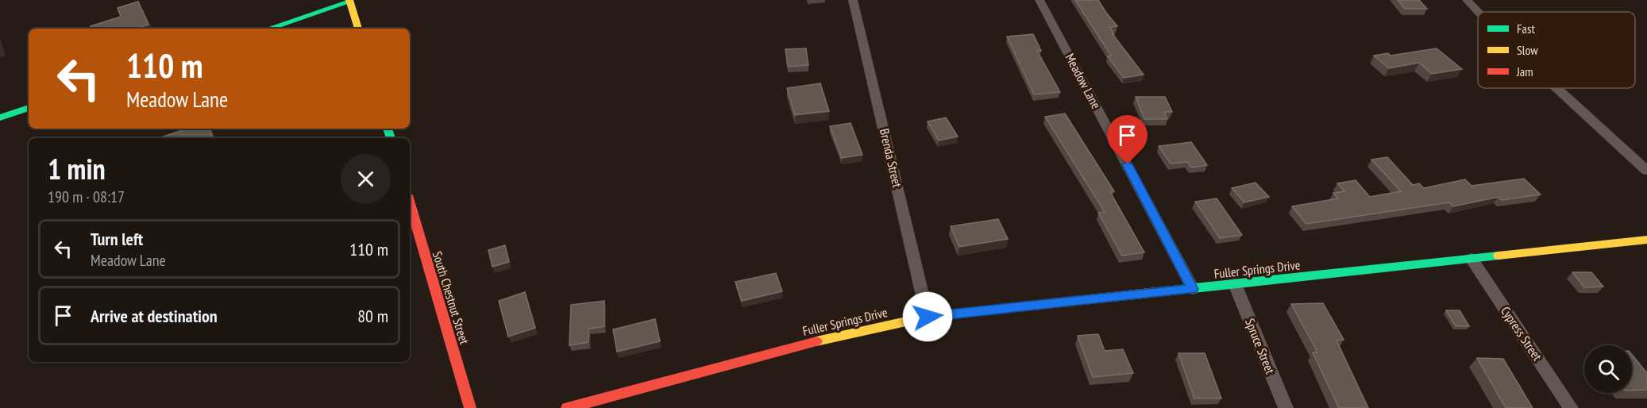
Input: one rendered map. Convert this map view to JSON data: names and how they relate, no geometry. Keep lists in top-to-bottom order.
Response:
{
  "streets": {
    "street": [
      "Meadow Lane",
      "Brenda Street",
      "Fuller Springs Drive",
      "South Chestnut Street",
      "Cypress Street",
      "Spruce Street"
    ]
  },
  "crossings": [
    ["Meadow Lane", "Fuller Springs Drive"],
    ["Brenda Street", "Fuller Springs Drive"],
    ["Fuller Springs Drive", "Cypress Street"],
    ["Fuller Springs Drive", "Spruce Street"]
  ],
  "legend": ["Fast", "Slow", "Jam"],
  "page": {
    "turn": ["110 m", "Meadow Lane"],
    "heading": ["1 min", "190 m · 08:17"],
    "list": [
      {
        "name": "Turn left",
        "note": "Meadow Lane",
        "value": "110 m"
      },
      {
        "name": "Arrive at destination",
        "value": "80 m"
      }
    ]
  }
}
